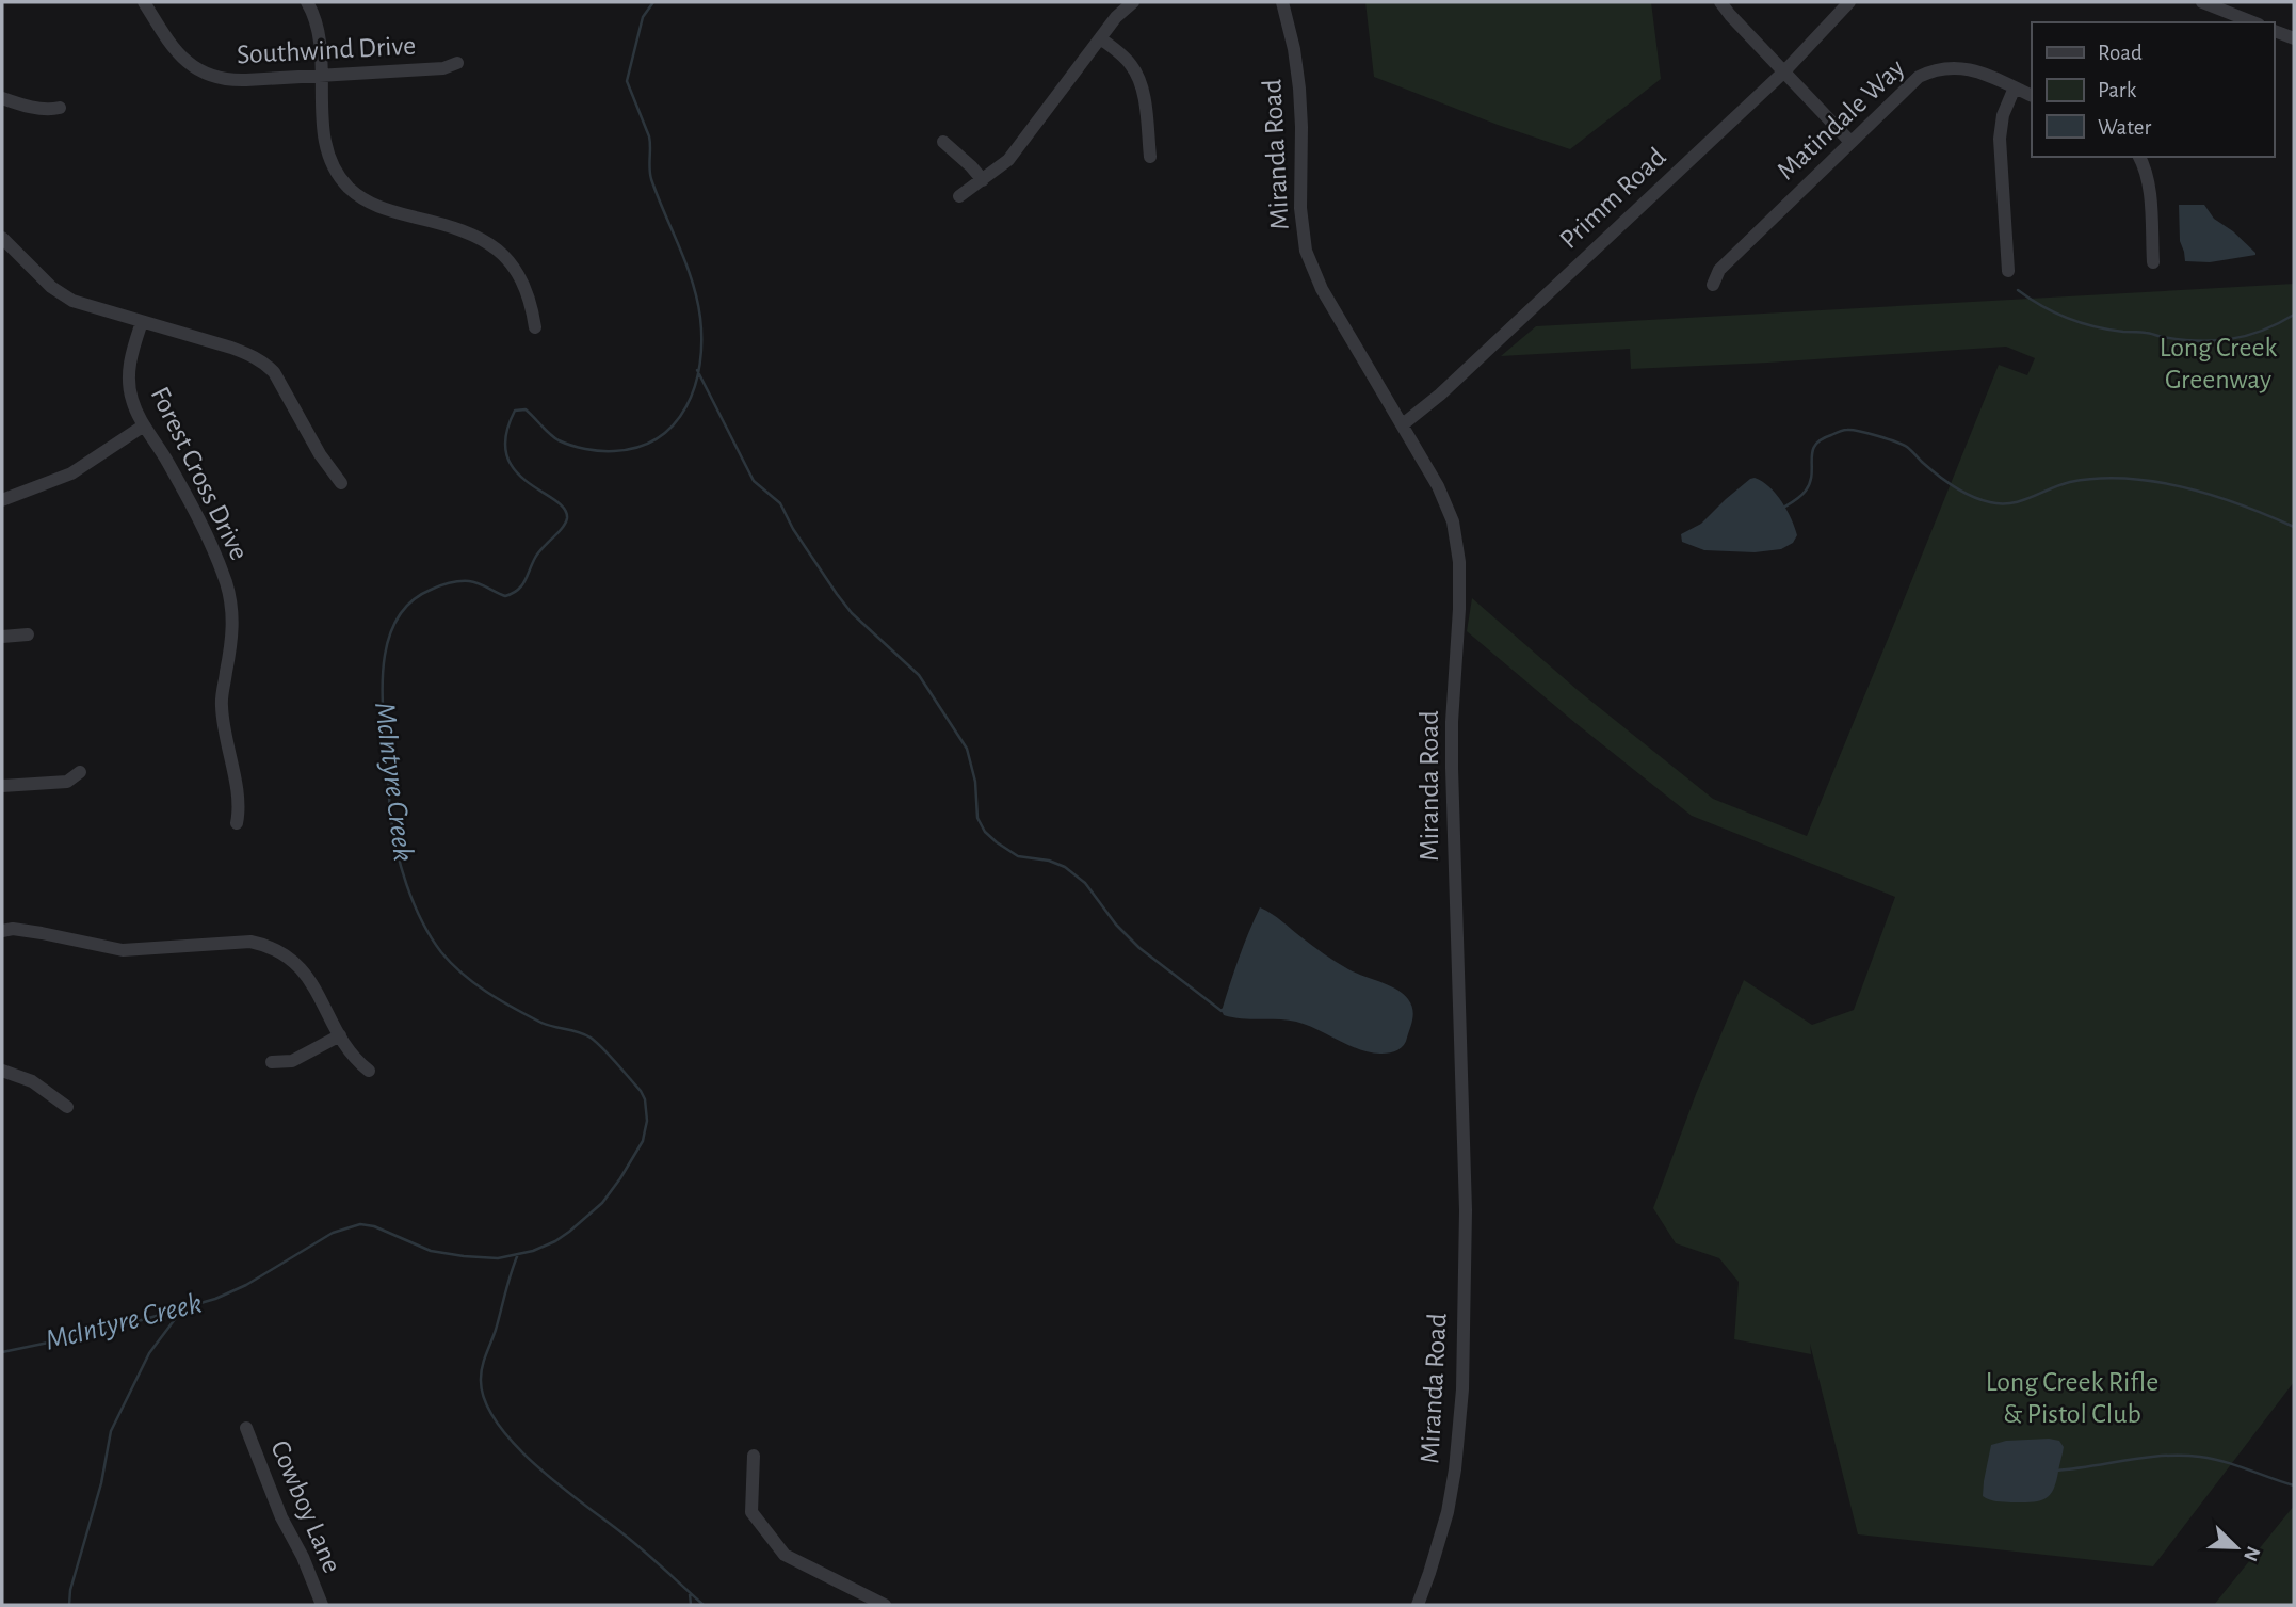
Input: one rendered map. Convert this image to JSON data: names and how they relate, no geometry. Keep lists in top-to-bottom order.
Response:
{
  "streets": {
    "street": [
      "Southwind Drive",
      "Matindale Way",
      "Miranda Road",
      "Primm Road",
      "Forest Cross Drive",
      "Cowboy Lane"
    ]
  },
  "crossings": [
    ["Miranda Road", "Primm Road"]
  ],
  "water": ["McIntyre Creek"],
  "parks": ["Long Creek Greenway", "Long Creek Rifle & Pistol Club"],
  "legend": ["Road", "Park", "Water"],
  "north": "bottom right"
}
